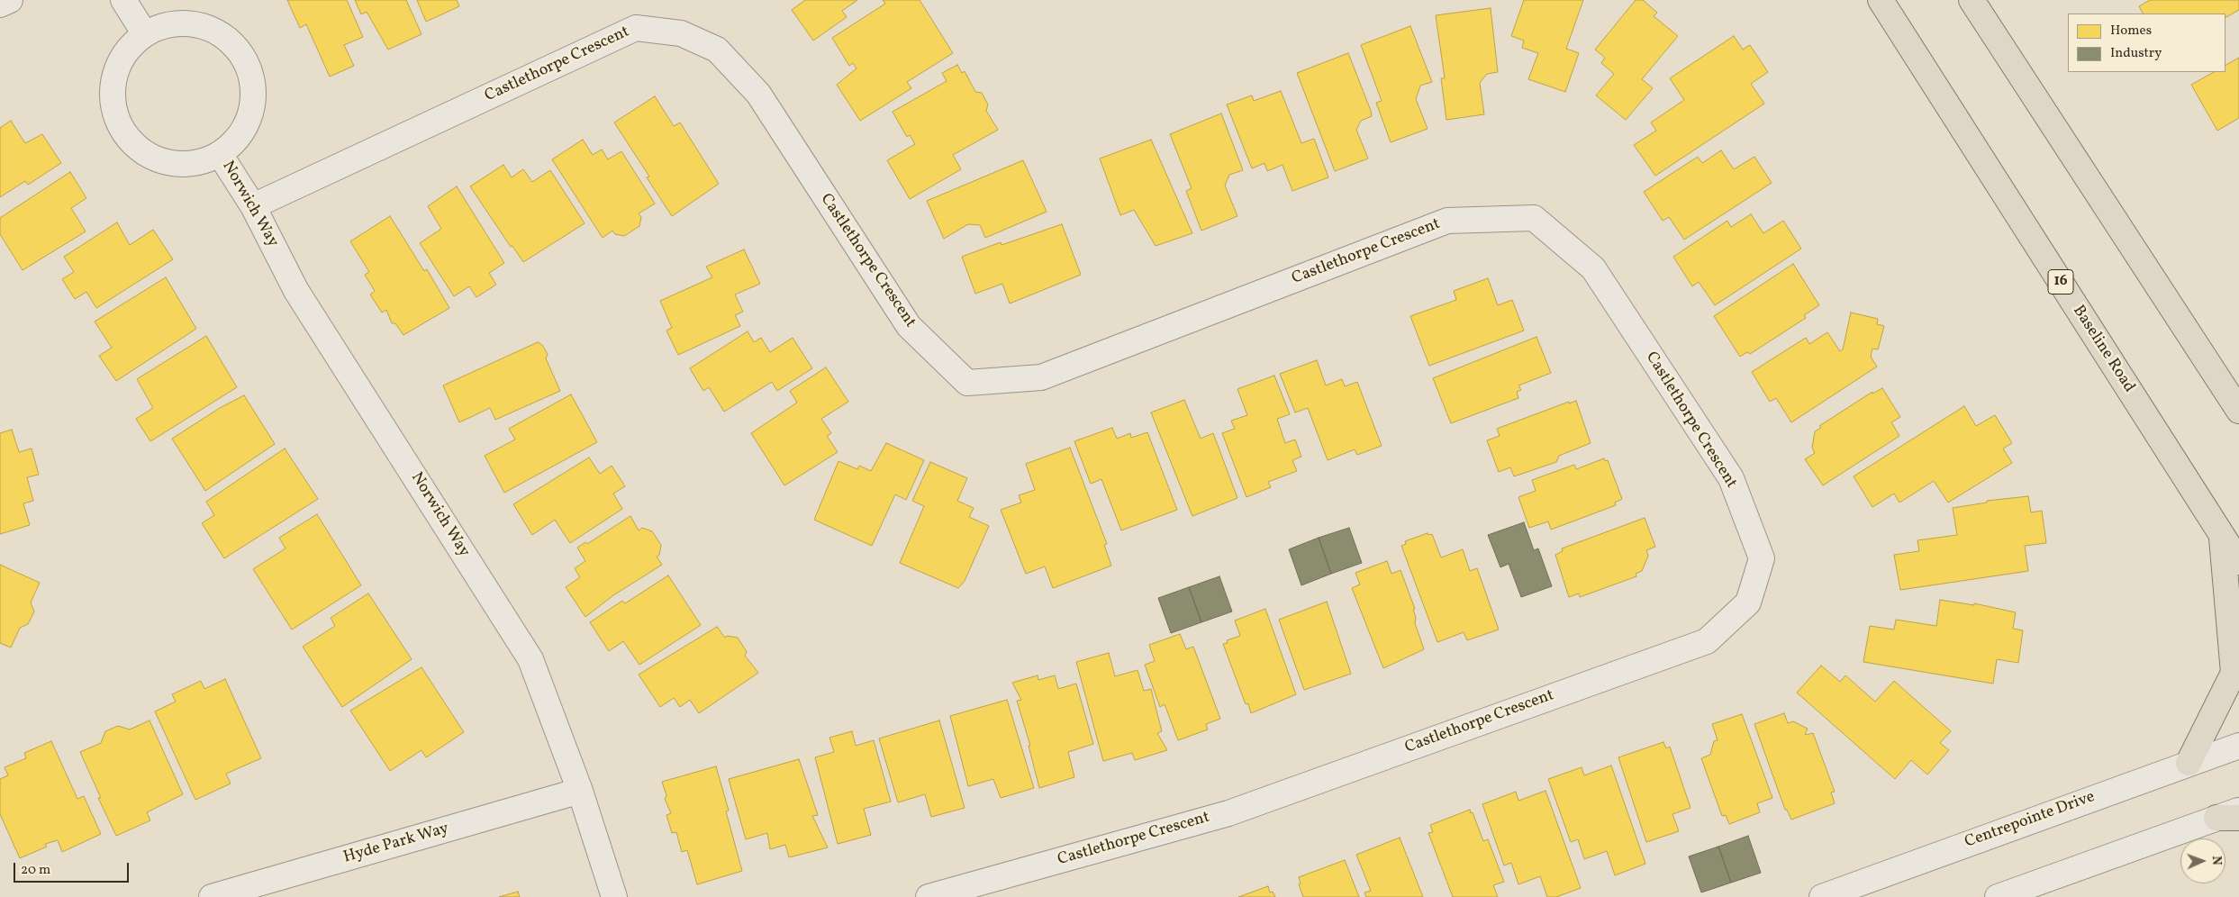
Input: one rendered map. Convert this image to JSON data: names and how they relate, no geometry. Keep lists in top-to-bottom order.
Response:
{
  "streets": {
    "main road": ["16", "Baseline Road"],
    "street": [
      "Castlethorpe Crescent",
      "Norwich Way",
      "Centrepointe Drive",
      "Hyde Park Way"
    ]
  },
  "crossings": [
    ["Castlethorpe Crescent", "Norwich Way"],
    ["Norwich Way", "Hyde Park Way"]
  ],
  "legend": ["Homes", "Industry"],
  "scale_bar": "20 m",
  "north": "right"
}
